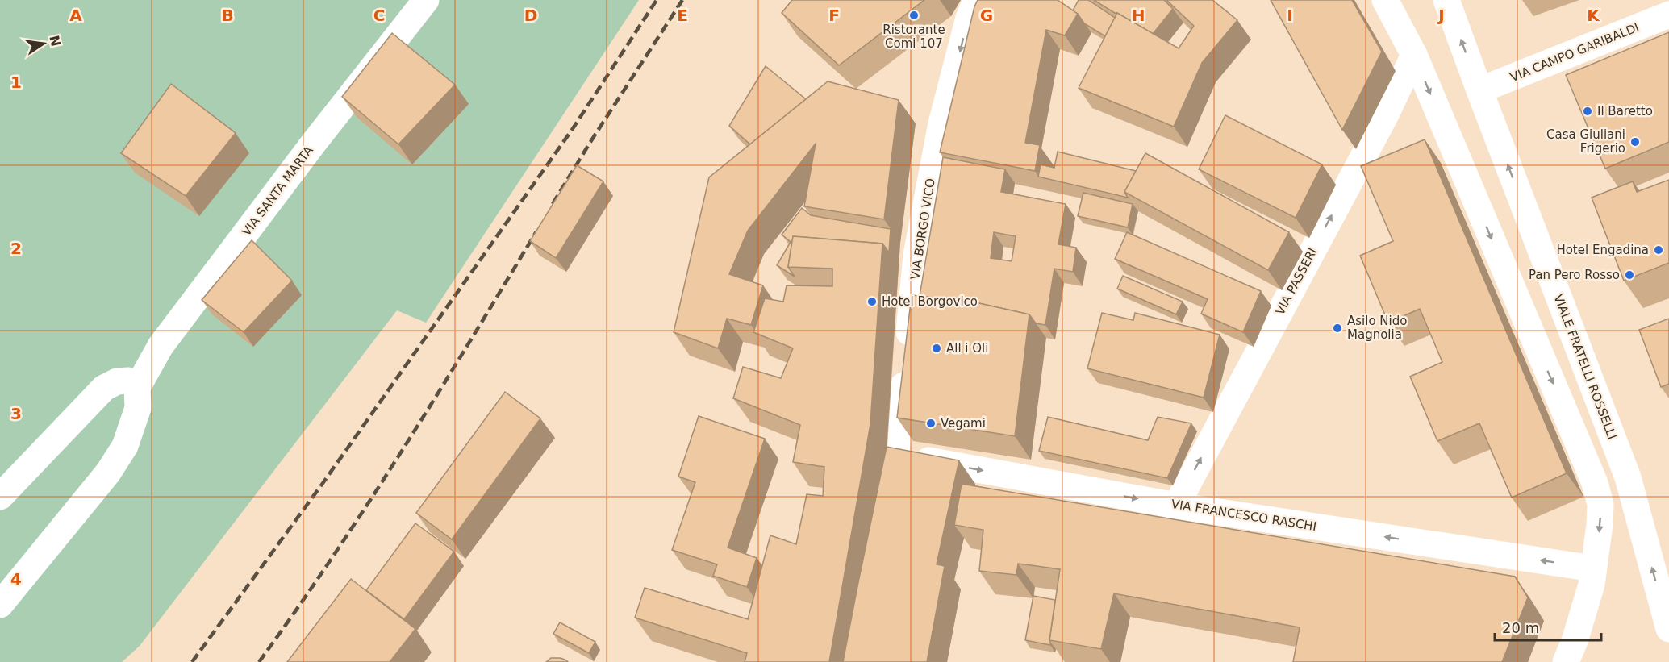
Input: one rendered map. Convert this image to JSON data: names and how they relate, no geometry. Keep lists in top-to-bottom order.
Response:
{
  "streets": {
    "street": [
      "VIA CAMPO GARIBALDI",
      "VIA SANTA MARTA",
      "VIA BORGO VICO",
      "VIA PASSERI",
      "VIALE FRATELLI ROSSELLI",
      "VIA FRANCESCO RASCHI"
    ]
  },
  "crossings": [
    ["VIA CAMPO GARIBALDI", "VIALE FRATELLI ROSSELLI"],
    ["VIA BORGO VICO", "VIA FRANCESCO RASCHI"],
    ["VIA PASSERI", "VIA FRANCESCO RASCHI"]
  ],
  "one_way": ["VIA BORGO VICO", "VIA PASSERI"],
  "places": [
    "Ristorante Comi 107",
    "Il Baretto",
    "Casa Giuliani Frigerio",
    "Hotel Engadina",
    "Pan Pero Rosso",
    "Hotel Borgovico",
    "Asilo Nido Magnolia",
    "All i Oli",
    "Vegami"
  ],
  "scale_bar": "20 m",
  "north": "right",
  "grid": {
    "columns": [
      "A",
      "B",
      "C",
      "D",
      "E",
      "F",
      "G",
      "H",
      "I",
      "J",
      "K"
    ],
    "rows": [
      "1",
      "2",
      "3",
      "4"
    ]
  }
}
